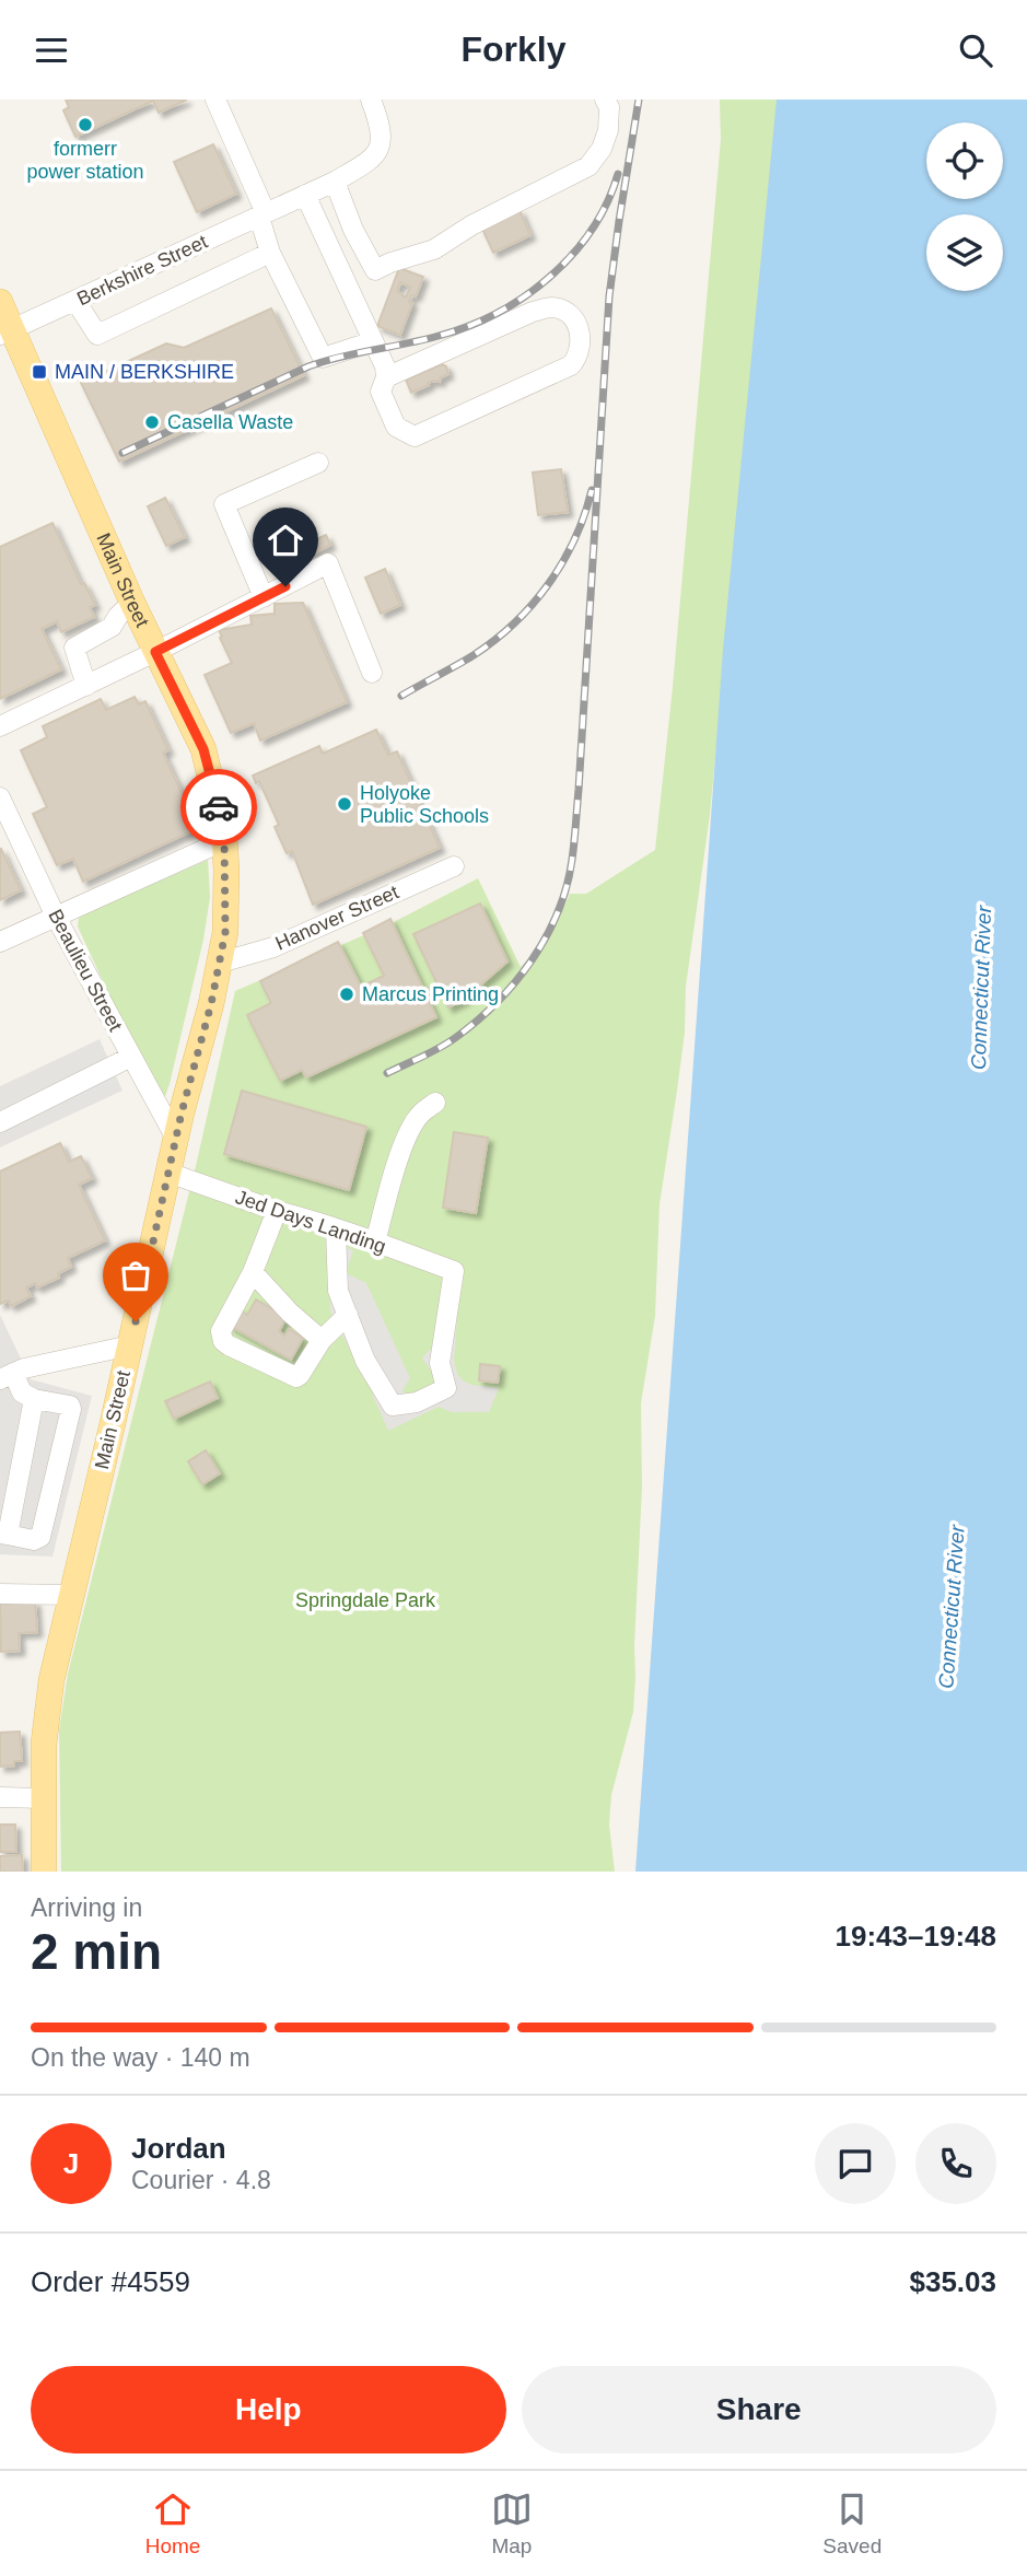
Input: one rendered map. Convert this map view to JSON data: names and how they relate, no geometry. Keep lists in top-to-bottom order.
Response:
{
  "streets": {
    "main road": ["Main Street"],
    "street": [
      "Berkshire Street",
      "Hanover Street",
      "Beaulieu Street",
      "Jed Days Landing"
    ]
  },
  "crossings": [
    ["Berkshire Street", "Main Street"],
    ["Main Street", "Hanover Street"],
    ["Main Street", "Beaulieu Street"],
    ["Main Street", "Jed Days Landing"]
  ],
  "water": ["Connecticut River"],
  "parks": ["Springdale Park"],
  "places": {
    "other": [
      "formerr power station",
      "Casella Waste",
      "Holyoke Public Schools",
      "Marcus Printing"
    ],
    "transit": ["MAIN / BERKSHIRE"]
  },
  "page": {
    "header": "Forkly",
    "heading": ["2 min", "Arriving in", "19:43–19:48"],
    "panel": [
      "Jordan",
      "Courier · 4.8",
      "Order #4559",
      "$35.03"
    ],
    "bar": "On the way · 140 m",
    "round": "J",
    "buttons": ["Help", "Share"],
    "tabs": ["Home", "Map", "Saved"]
  }
}
